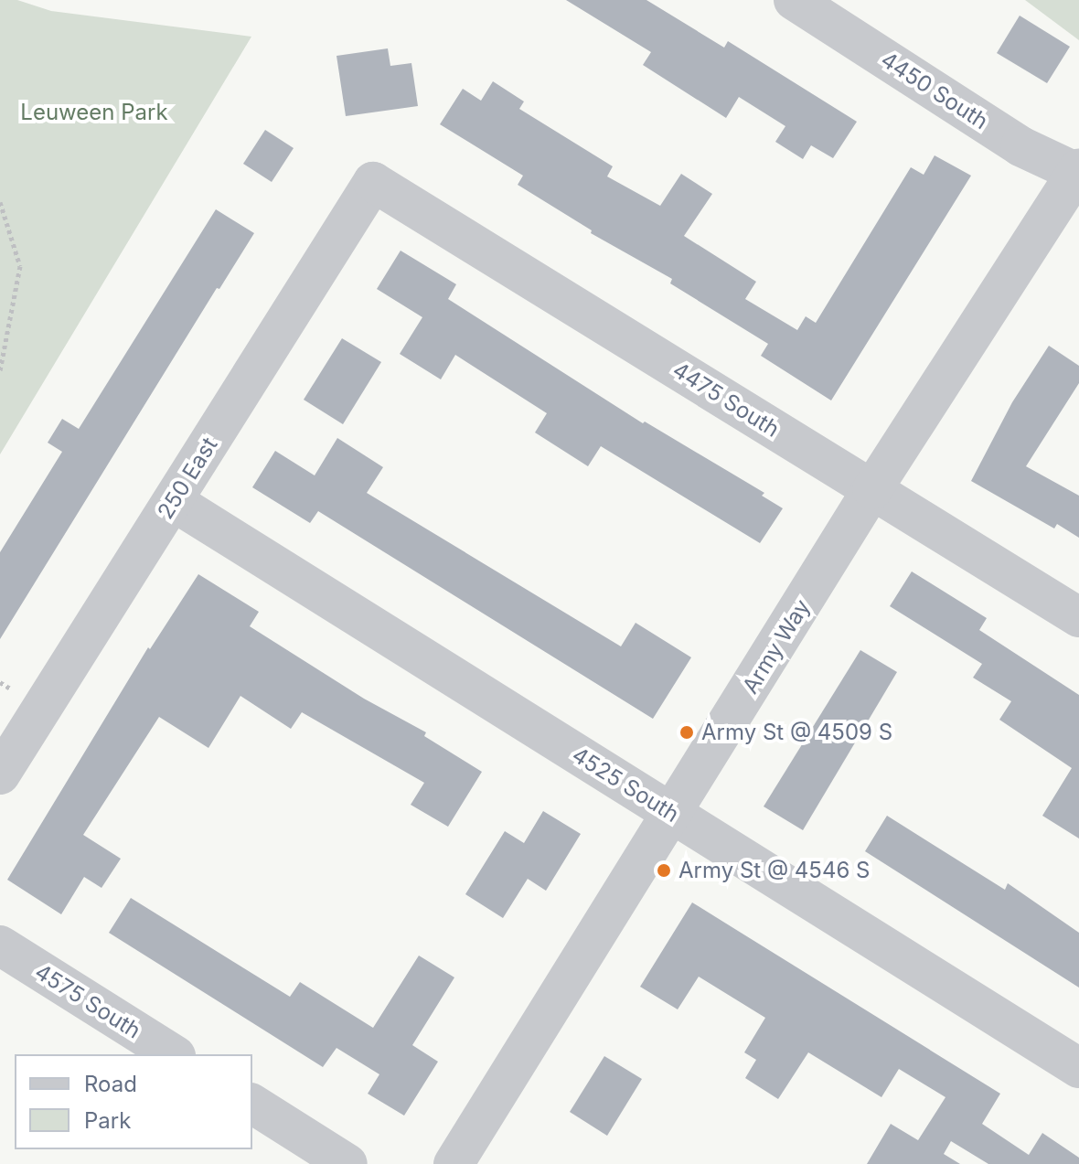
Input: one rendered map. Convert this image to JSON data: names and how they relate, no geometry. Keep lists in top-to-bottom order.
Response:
{
  "streets": {
    "street": [
      "4450 South",
      "4475 South",
      "250 East",
      "Army Way",
      "4525 South",
      "4575 South"
    ]
  },
  "crossings": [
    ["4450 South", "Army Way"],
    ["4475 South", "250 East"],
    ["4475 South", "Army Way"],
    ["250 East", "4525 South"],
    ["Army Way", "4525 South"]
  ],
  "parks": ["Leuween Park"],
  "places": ["Army St @ 4509 S", "Army St @ 4546 S"],
  "legend": ["Road", "Park"]
}
